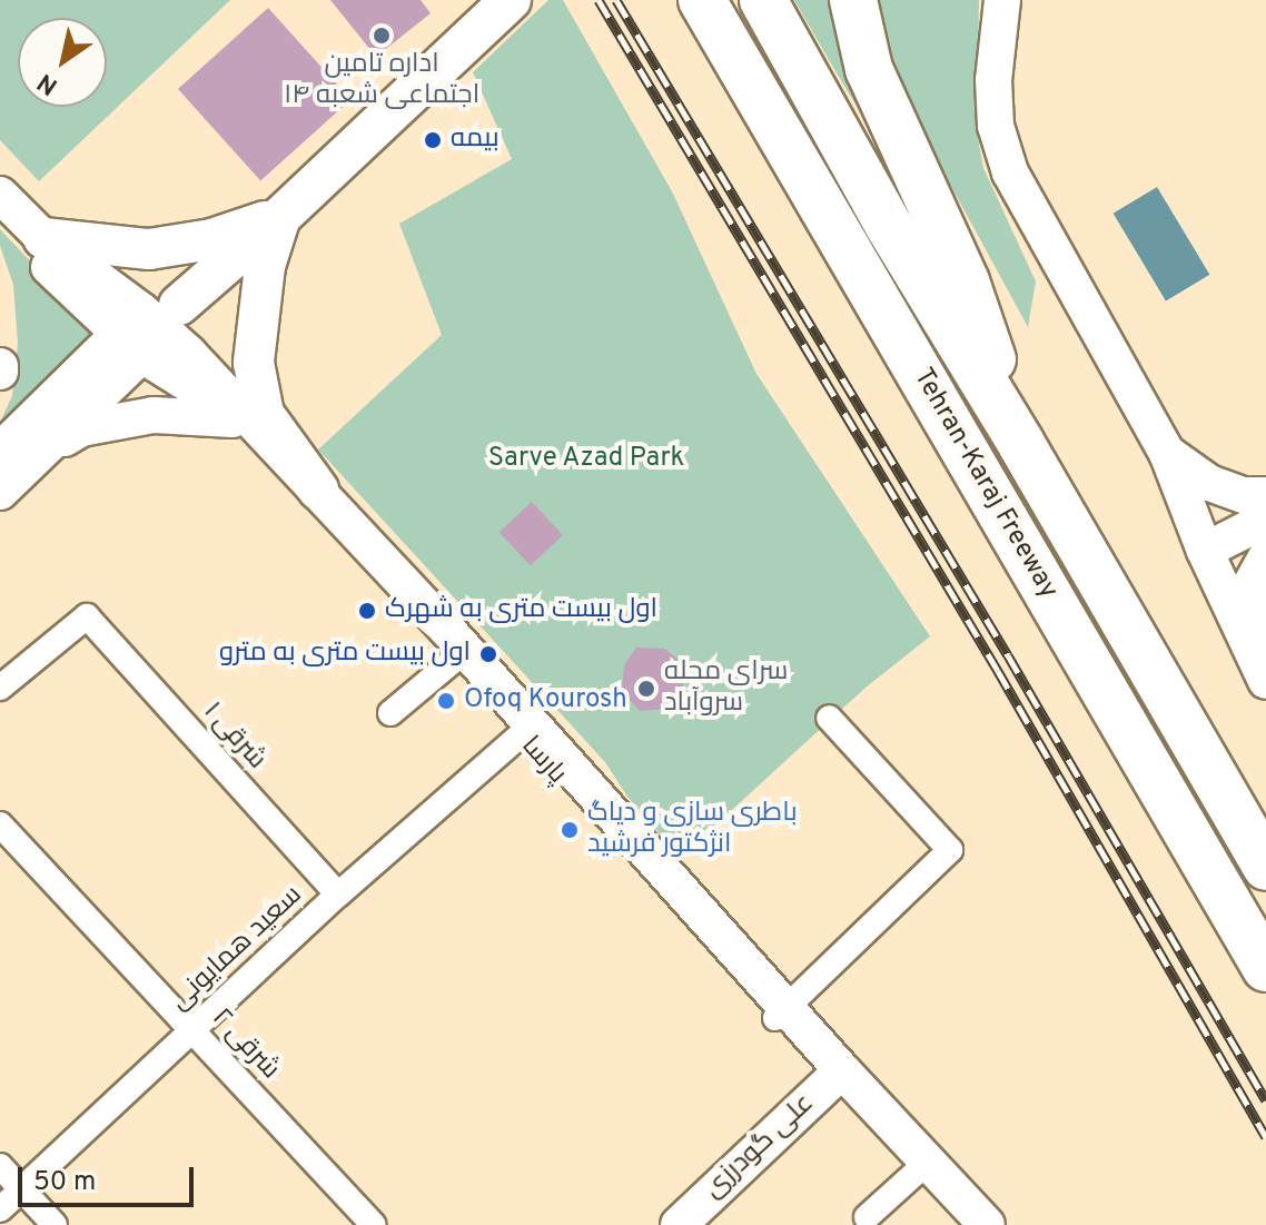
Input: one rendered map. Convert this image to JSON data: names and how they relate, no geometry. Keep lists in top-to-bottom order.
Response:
{
  "streets": {
    "highway": ["Tehran-Karaj Freeway"],
    "street": [
      "۱ شرقی",
      "پارسا",
      "سعید همایونی",
      "۲ شرقی",
      "علی گودرزی"
    ]
  },
  "crossings": [
    ["۱ شرقی", "سعید همایونی"],
    ["پارسا", "سعید همایونی"],
    ["پارسا", "علی گودرزی"],
    ["سعید همایونی", "۲ شرقی"]
  ],
  "parks": ["Sarve Azad Park"],
  "places": [
    "اداره تامین اجتماعی شعبه ۱۴",
    "بیمه",
    "اول بیست متری به شهرک",
    "اول بیست متری به مترو",
    "سرای محله سروآباد",
    "Ofoq Kourosh",
    "باطری سازی و دیاگ انژکتور فرشید"
  ],
  "scale_bar": "50 m",
  "north": "bottom left"
}
